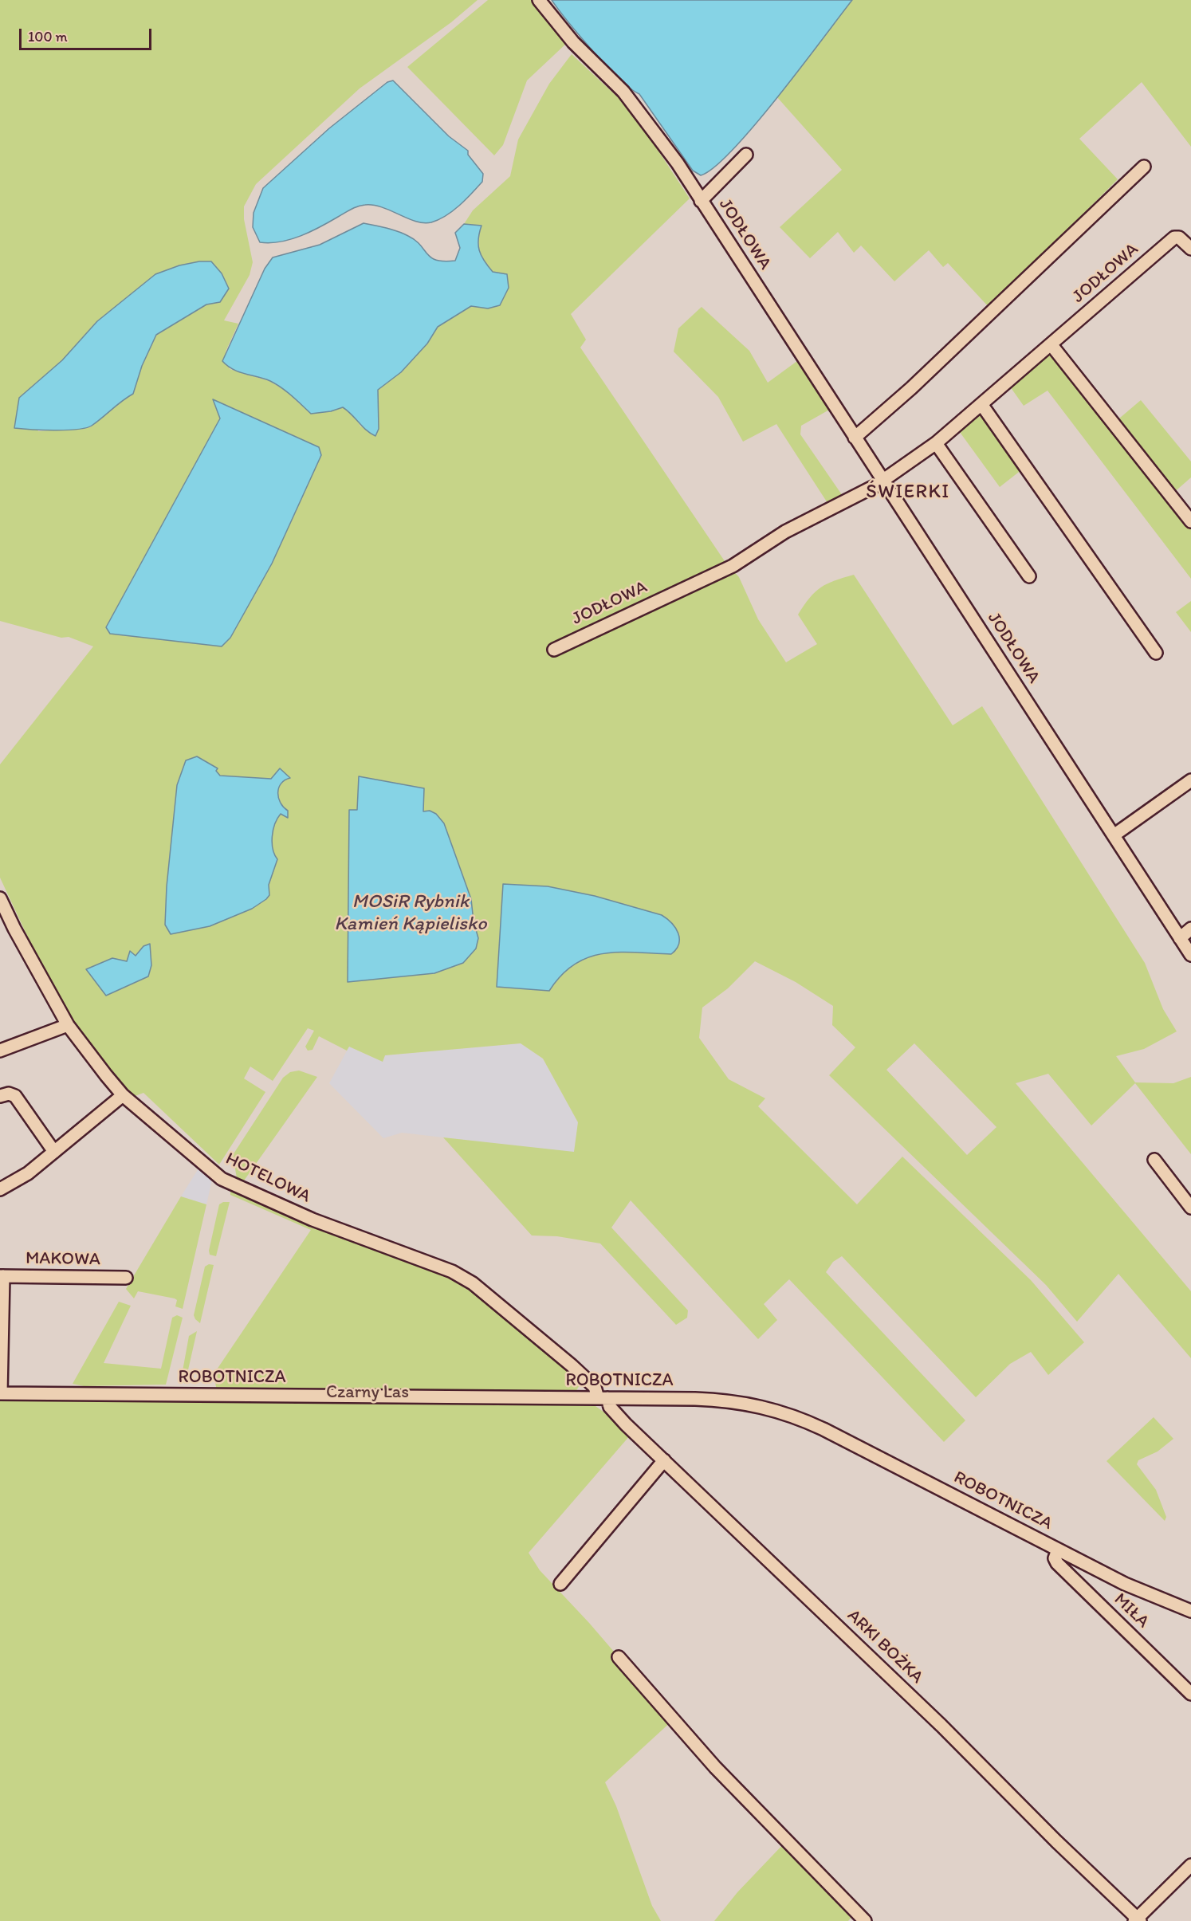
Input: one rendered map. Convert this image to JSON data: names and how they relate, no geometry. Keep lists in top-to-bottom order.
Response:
{
  "streets": {
    "street": [
      "JODŁOWA",
      "HOTELOWA",
      "MAKOWA",
      "ROBOTNICZA",
      "MIŁA",
      "ARKI BOŻKA"
    ]
  },
  "crossings": [
    ["HOTELOWA", "ROBOTNICZA"],
    ["HOTELOWA", "ARKI BOŻKA"],
    ["ROBOTNICZA", "MIŁA"],
    ["ROBOTNICZA", "ARKI BOŻKA"]
  ],
  "districts": ["ŚWIERKI"],
  "water": ["MOSiR Rybnik Kamień Kąpielisko"],
  "parks": ["Czarny Las"],
  "scale_bar": "100 m"
}
